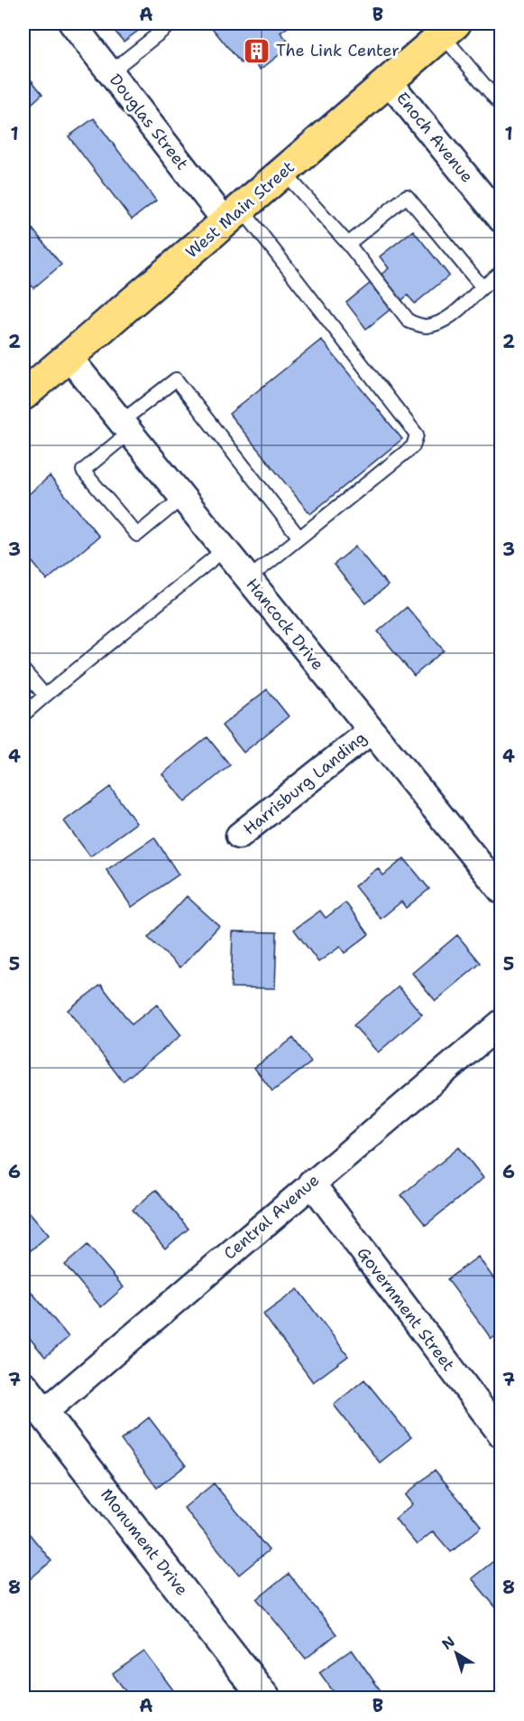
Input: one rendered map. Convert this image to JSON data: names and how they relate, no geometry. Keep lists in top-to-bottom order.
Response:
{
  "streets": {
    "main road": ["West Main Street"],
    "street": [
      "Douglas Street",
      "Enoch Avenue",
      "Hancock Drive",
      "Harrisburg Landing",
      "Central Avenue",
      "Government Street",
      "Monument Drive"
    ]
  },
  "crossings": [
    ["Douglas Street", "West Main Street"],
    ["Enoch Avenue", "West Main Street"],
    ["West Main Street", "Hancock Drive"],
    ["Hancock Drive", "Harrisburg Landing"],
    ["Central Avenue", "Government Street"],
    ["Central Avenue", "Monument Drive"]
  ],
  "places": {
    "building": ["The Link Center"]
  },
  "north": "top left",
  "grid": {
    "columns": ["A", "B"],
    "rows": [
      "1",
      "2",
      "3",
      "4",
      "5",
      "6",
      "7",
      "8"
    ]
  }
}
